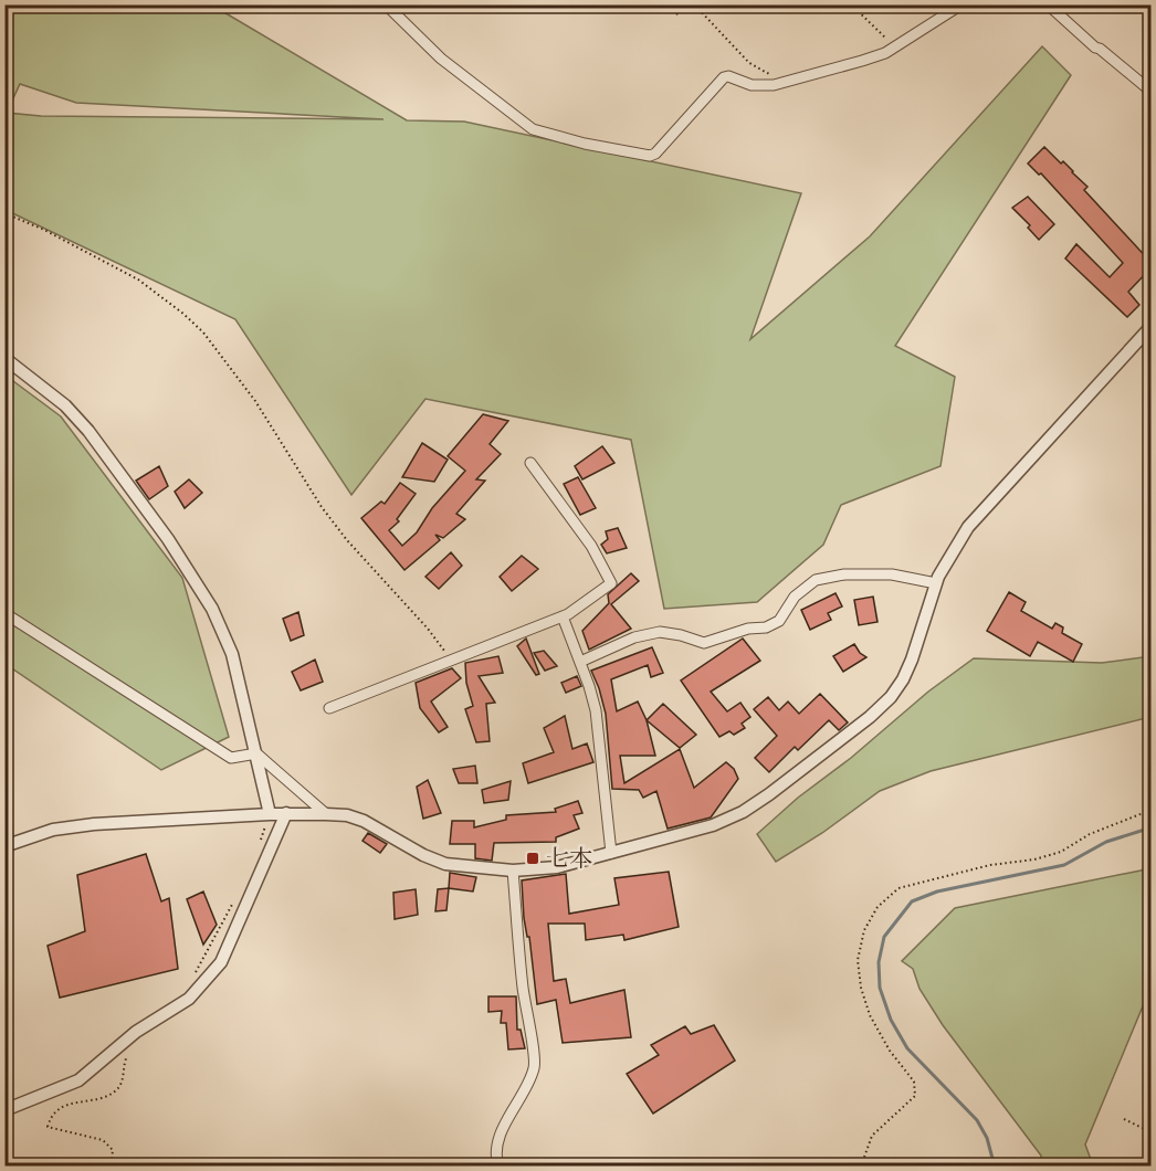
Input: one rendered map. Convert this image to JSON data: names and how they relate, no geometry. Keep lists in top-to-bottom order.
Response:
{
  "places": {
    "transit": ["七本"]
  }
}
